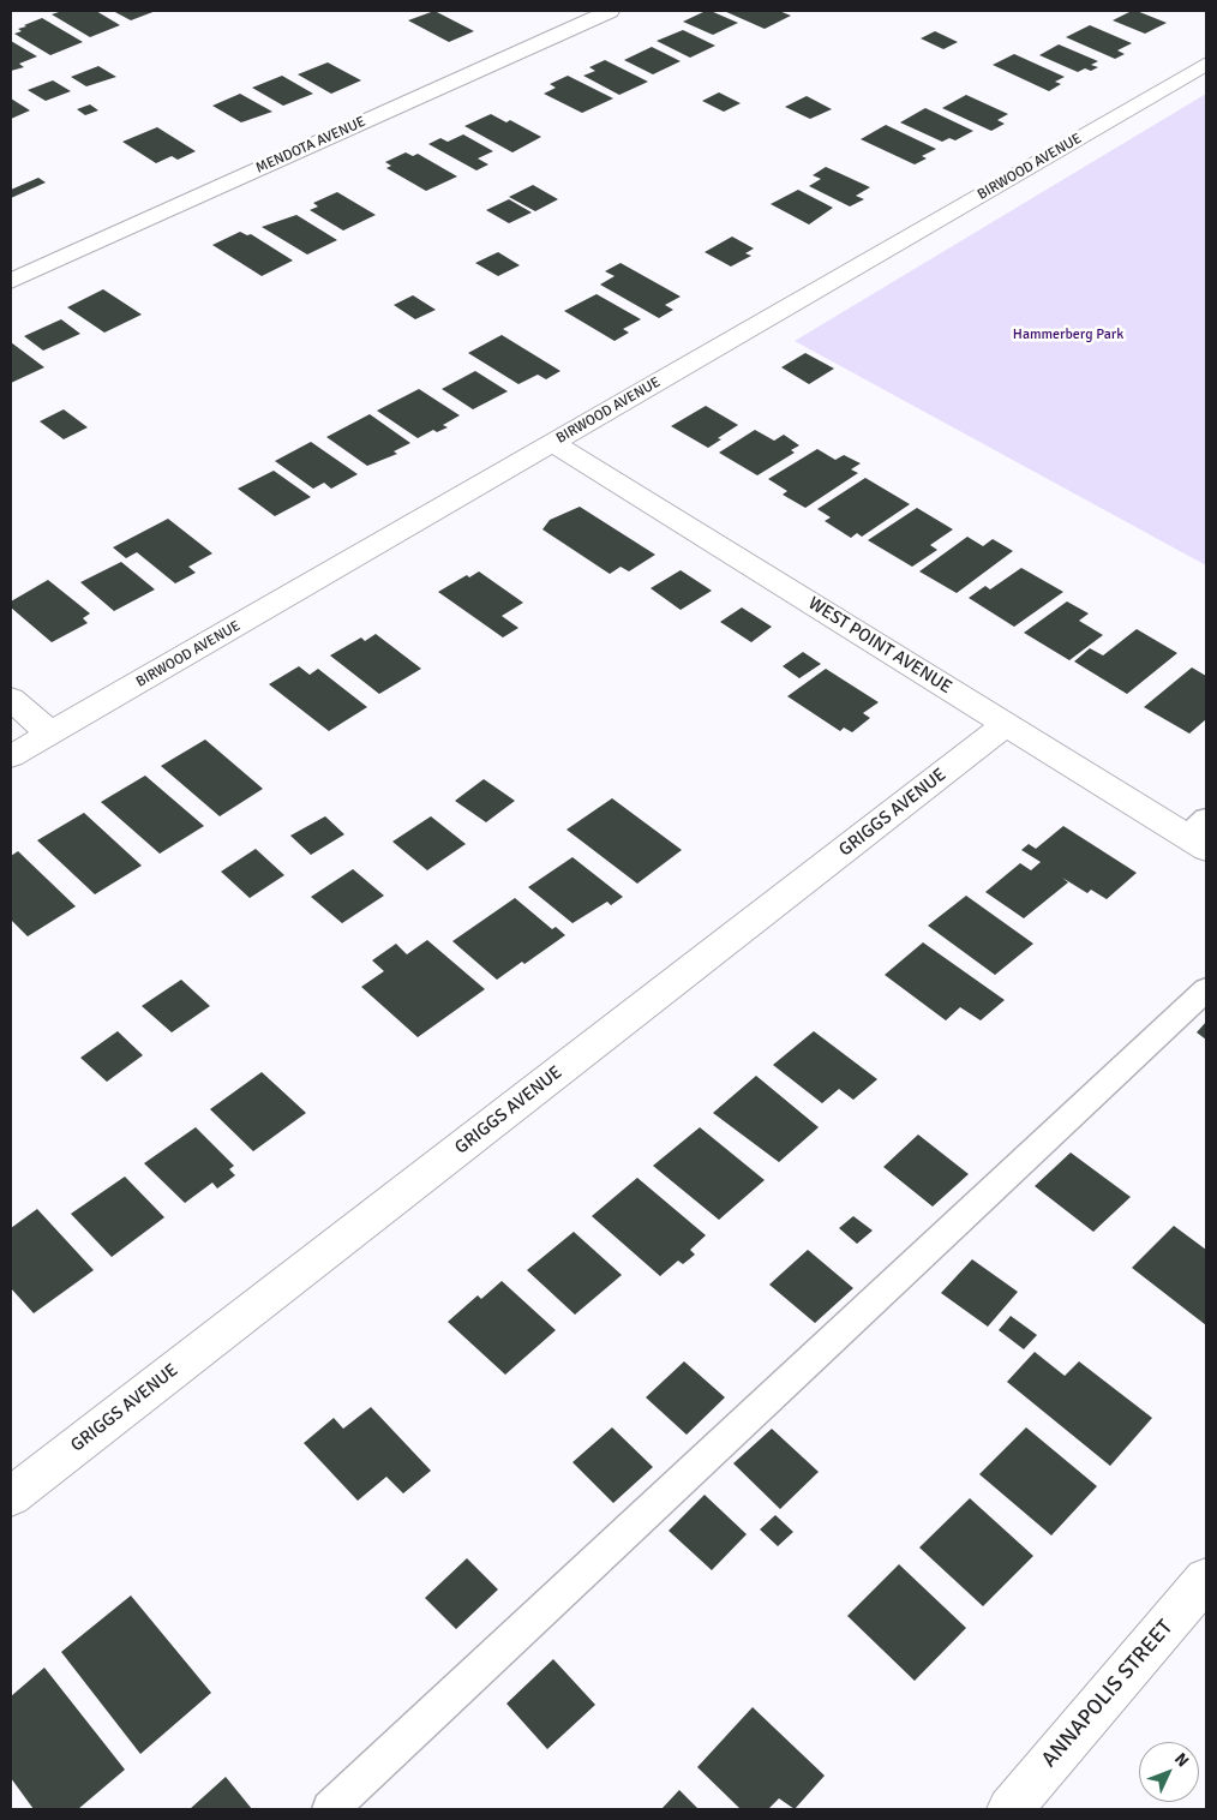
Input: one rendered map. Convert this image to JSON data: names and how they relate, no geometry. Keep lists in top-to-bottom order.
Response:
{
  "streets": {
    "street": [
      "MENDOTA AVENUE",
      "BIRWOOD AVENUE",
      "WEST POINT AVENUE",
      "GRIGGS AVENUE",
      "ANNAPOLIS STREET"
    ]
  },
  "crossings": [
    ["BIRWOOD AVENUE", "WEST POINT AVENUE"],
    ["WEST POINT AVENUE", "GRIGGS AVENUE"]
  ],
  "parks": ["Hammerberg Park"],
  "north": "top right"
}
